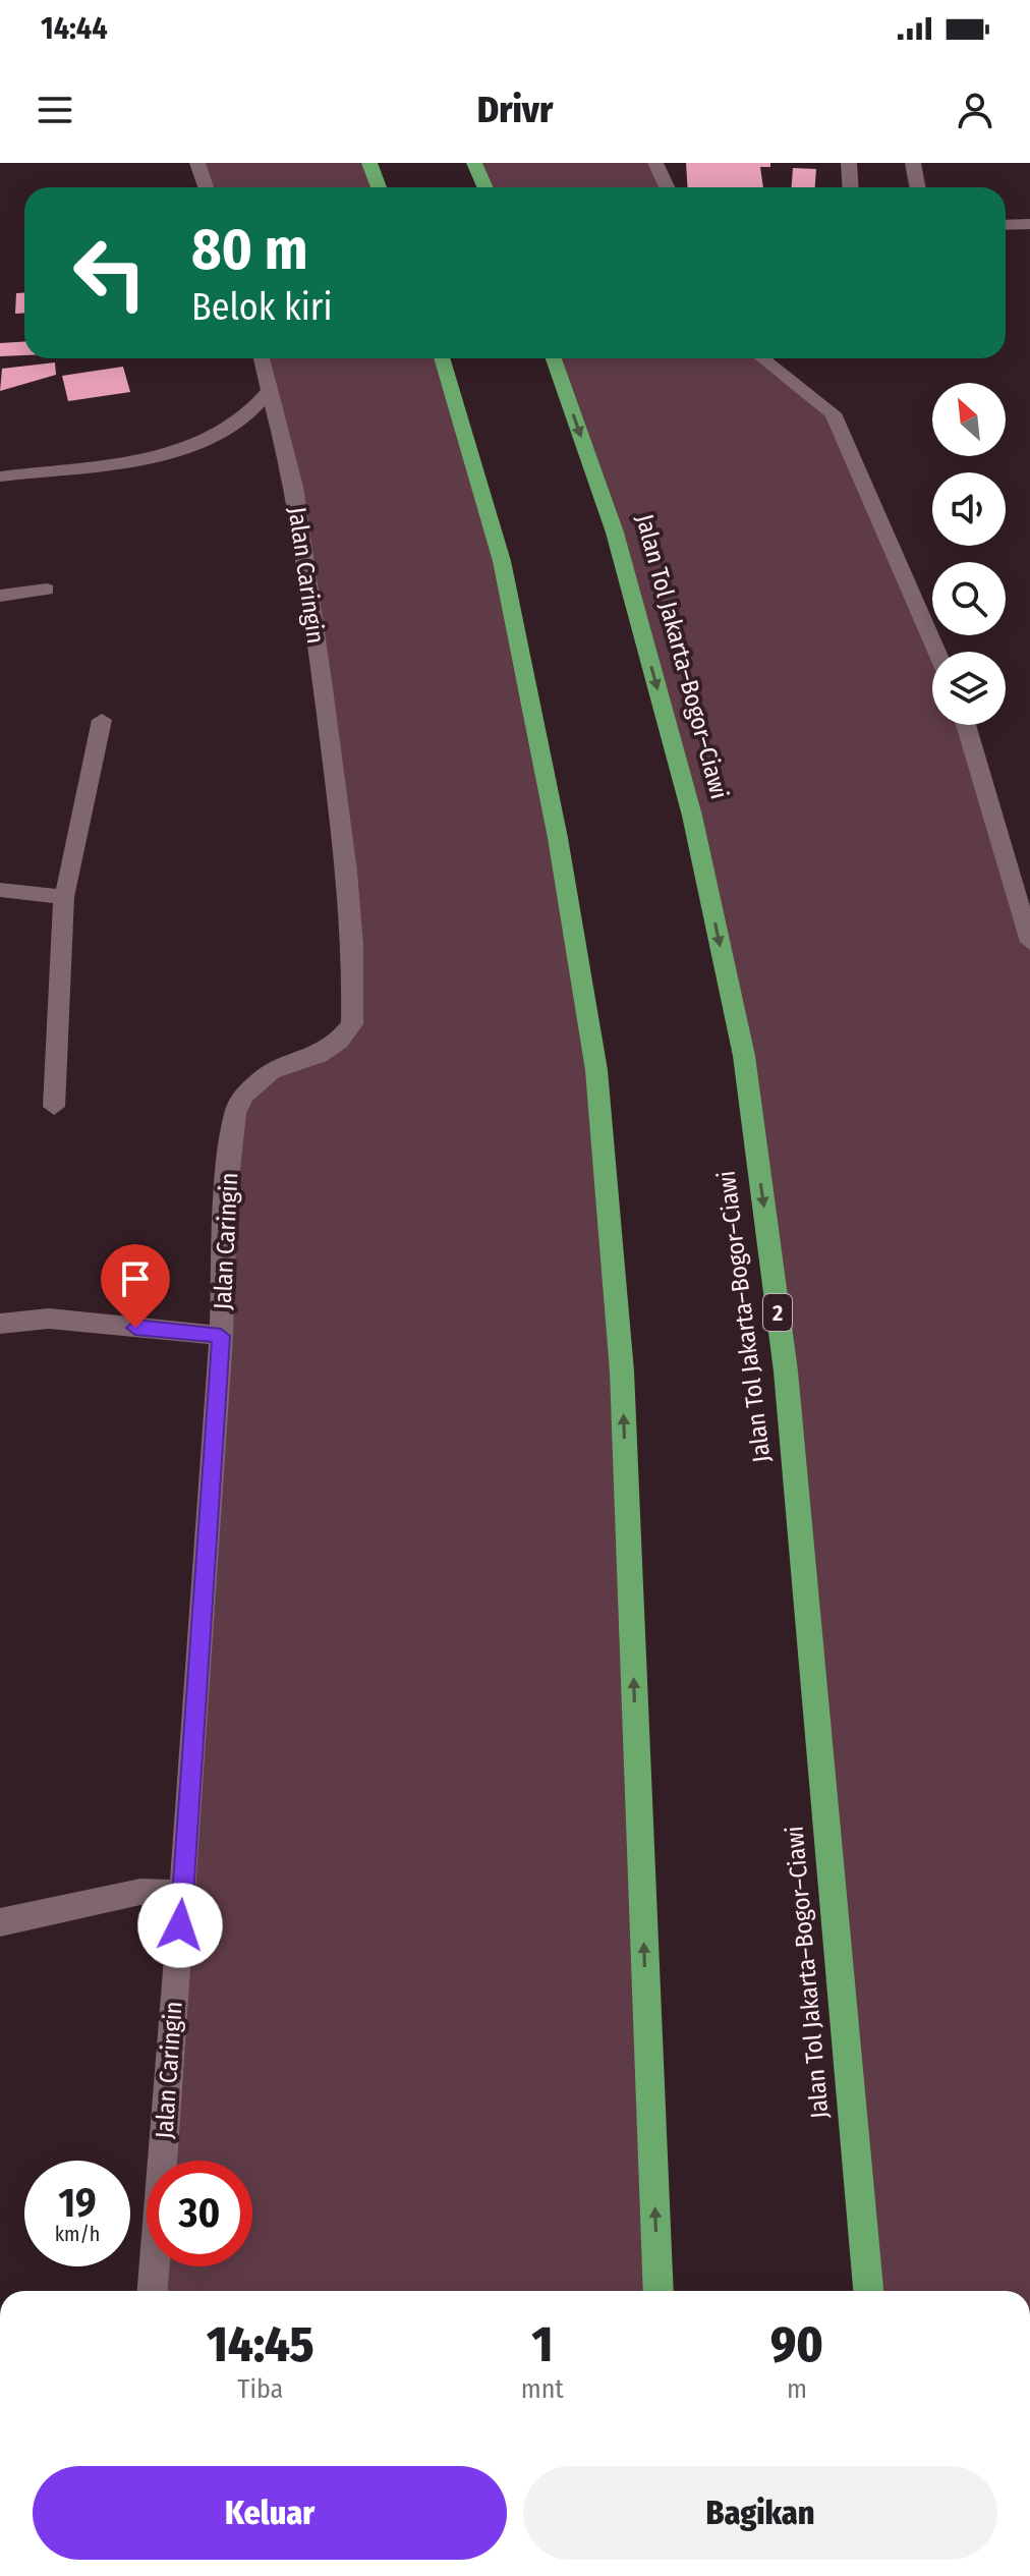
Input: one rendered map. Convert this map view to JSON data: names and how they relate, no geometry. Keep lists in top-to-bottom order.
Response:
{
  "streets": {
    "highway": ["Jalan Tol Jakarta–Bogor–Ciawi", "2"],
    "street": ["Jalan Caringin"]
  },
  "north": "top left",
  "page": {
    "status": "14:44",
    "header": "Drivr",
    "turn": ["80 m", "Belok kiri"],
    "speed": "19 km/h",
    "limit": "30",
    "eta": [
      "14:45",
      "Tiba",
      "1",
      "mnt",
      "90",
      "m"
    ],
    "buttons": ["Keluar", "Bagikan"]
  }
}
